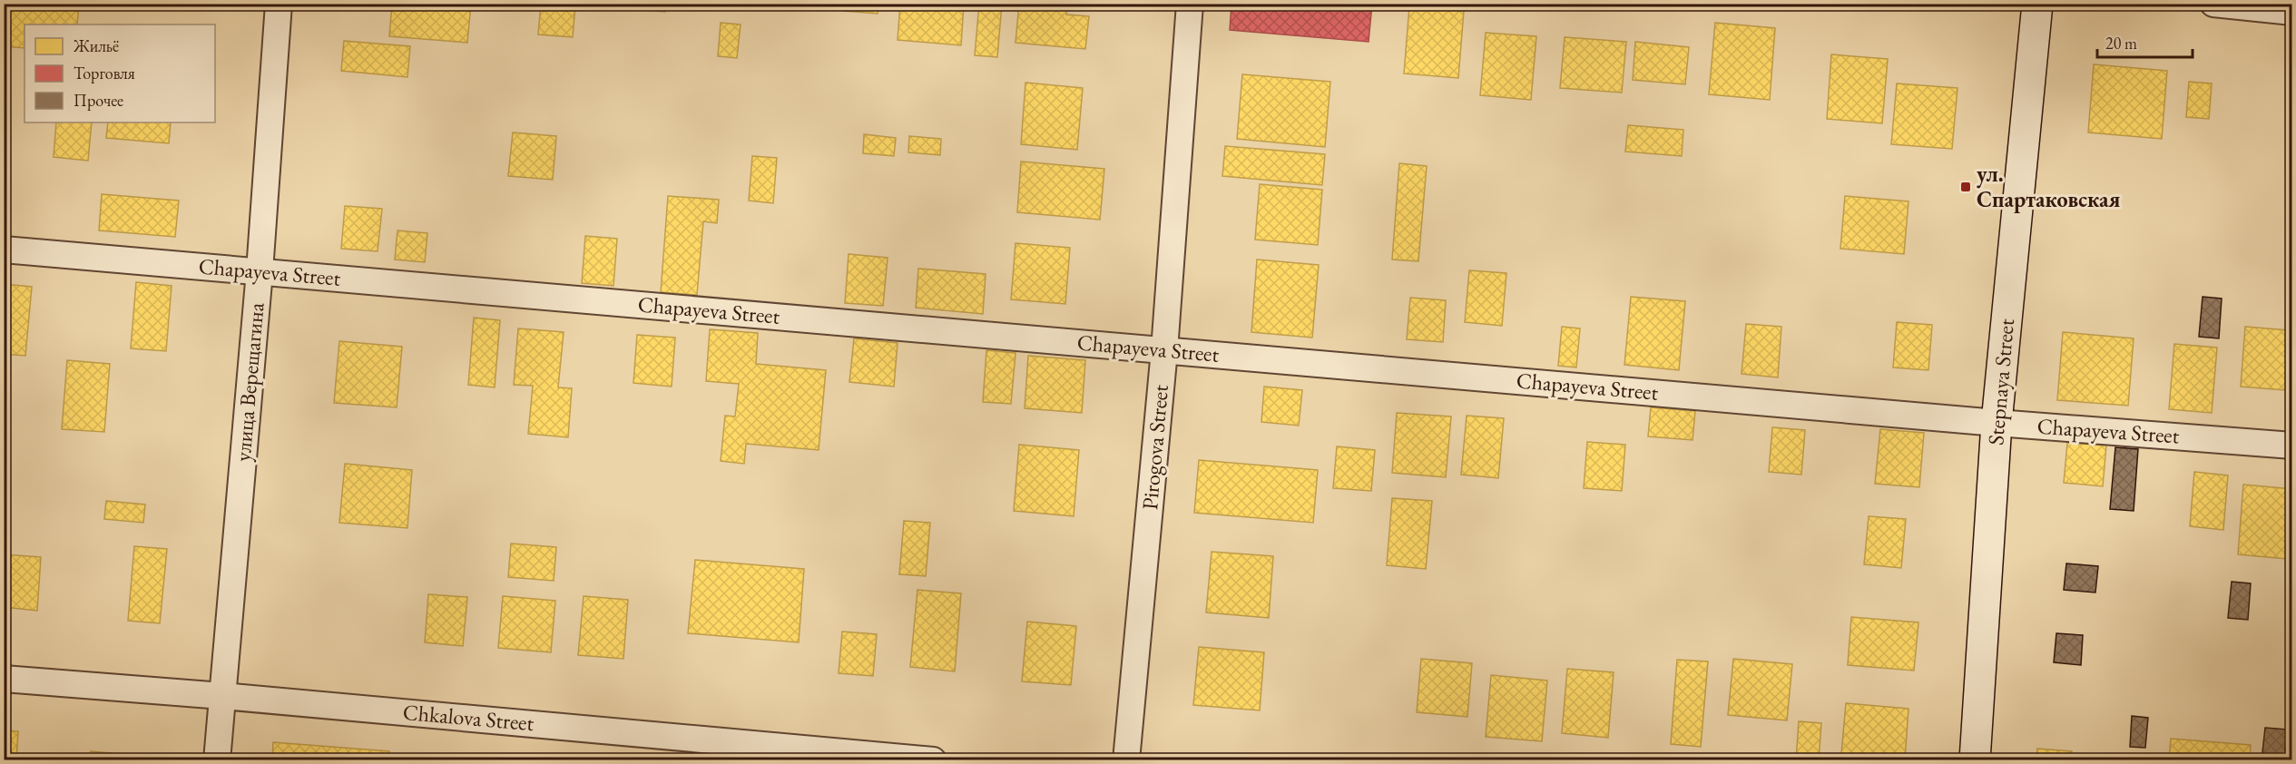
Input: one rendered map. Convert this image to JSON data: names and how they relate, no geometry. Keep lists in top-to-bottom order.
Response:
{
  "streets": {
    "main road": ["Stepnaya Street"],
    "street": [
      "Chapayeva Street",
      "улица Верещагина",
      "Pirogova Street",
      "Chkalova Street"
    ]
  },
  "crossings": [
    ["Chapayeva Street", "улица Верещагина"],
    ["Chapayeva Street", "Stepnaya Street"],
    ["Chapayeva Street", "Pirogova Street"],
    ["улица Верещагина", "Chkalova Street"]
  ],
  "places": {
    "transit": ["ул. Спартаковская"]
  },
  "legend": ["Жильё", "Торговля", "Прочее"],
  "scale_bar": "20 m"
}
